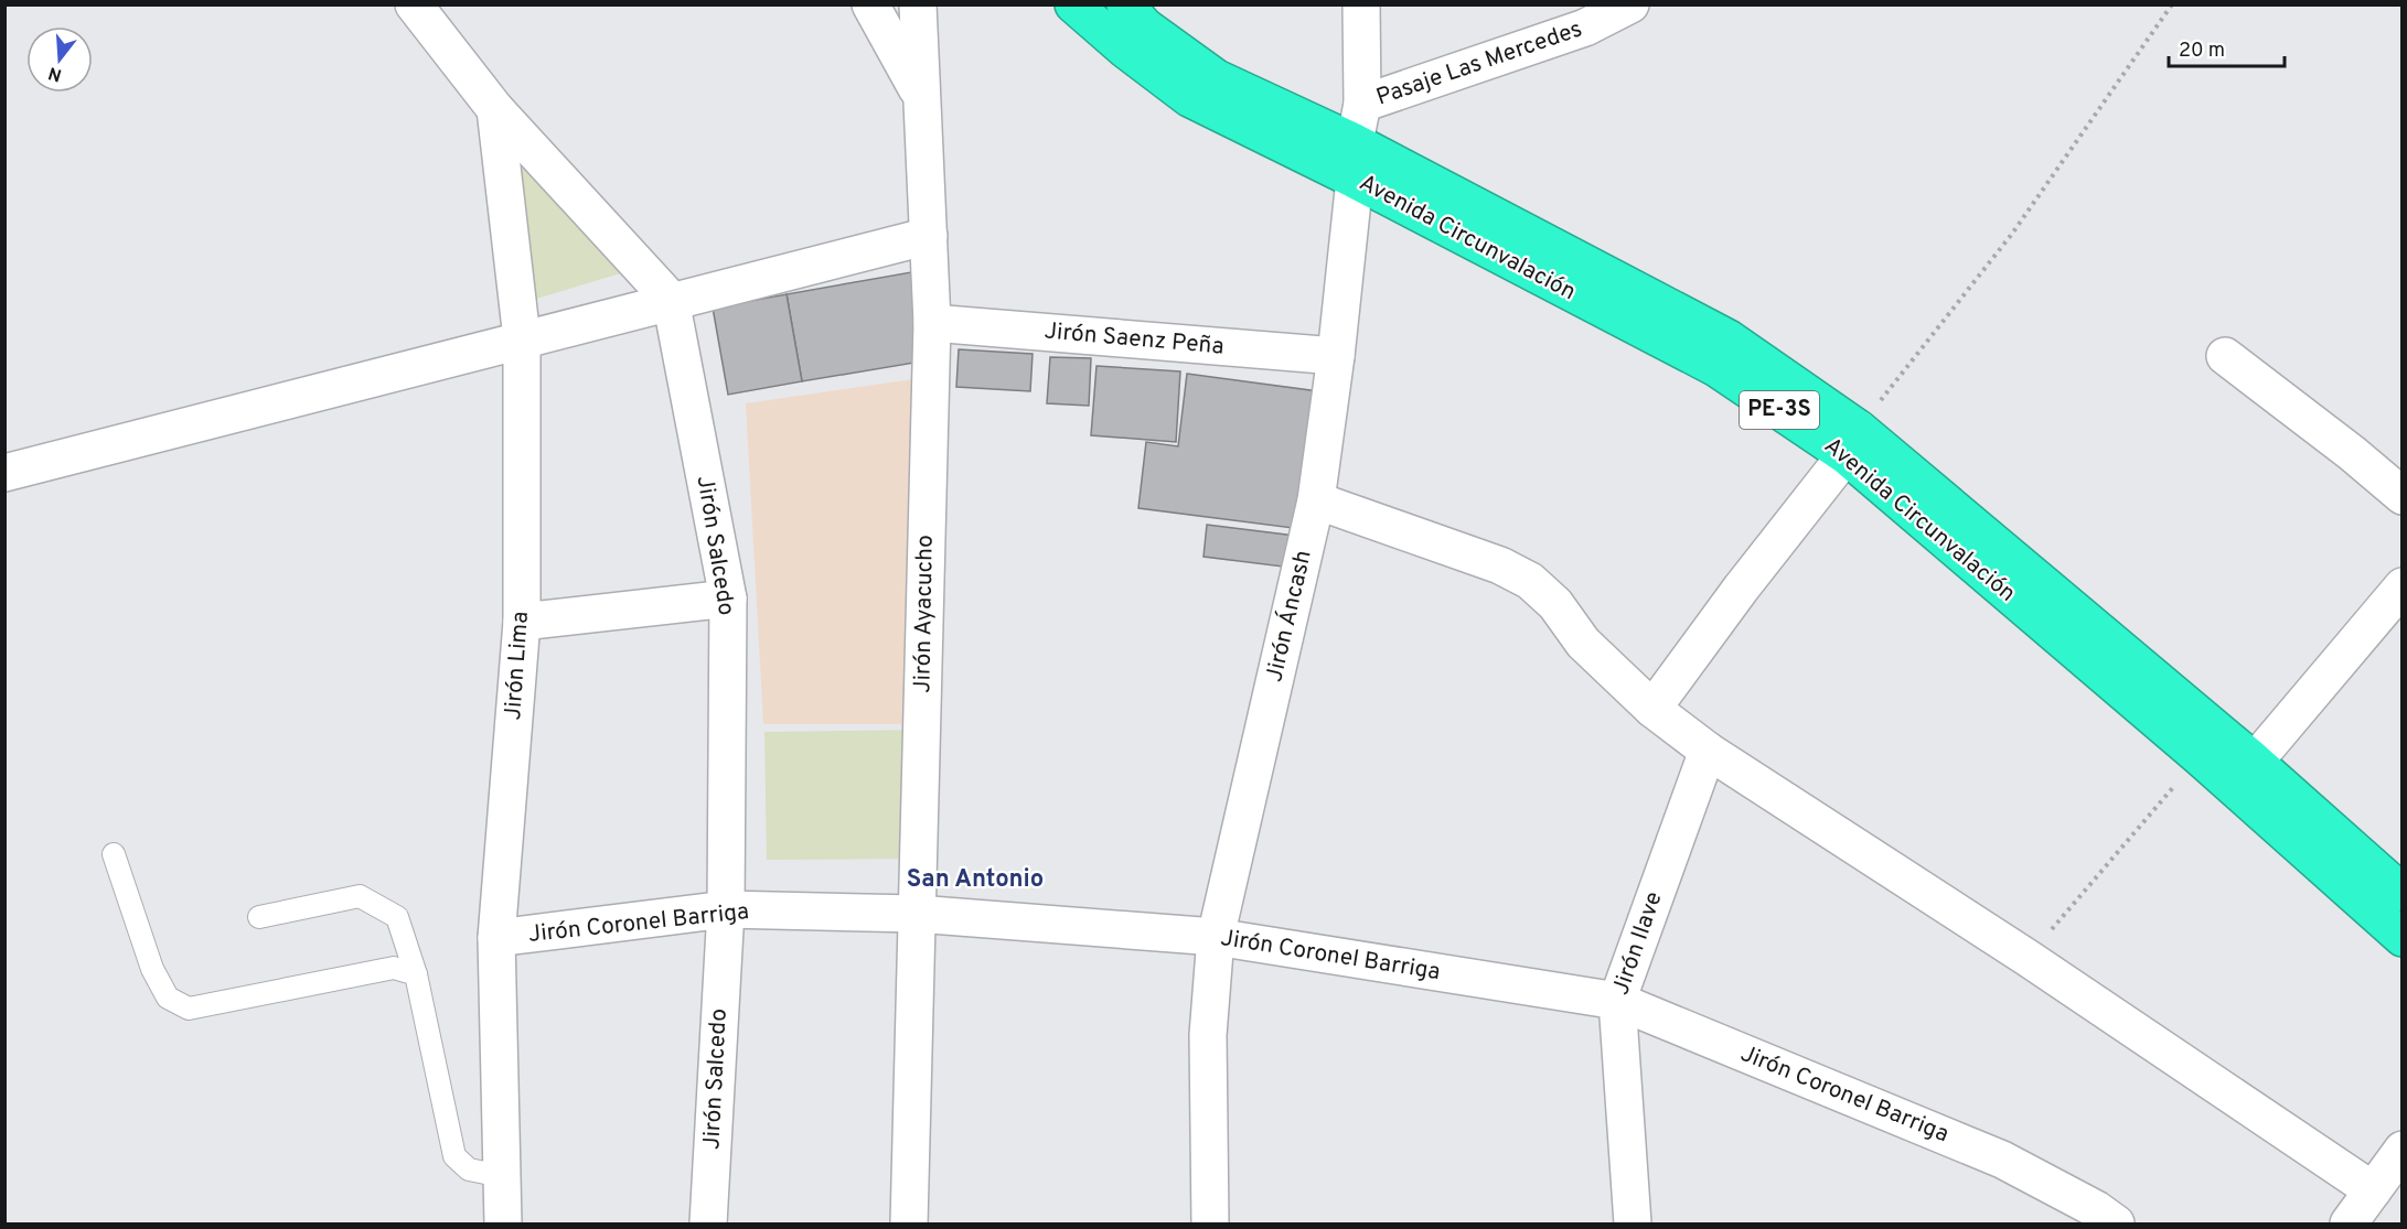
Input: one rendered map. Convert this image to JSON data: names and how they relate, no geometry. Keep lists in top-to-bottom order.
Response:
{
  "streets": {
    "highway": ["Avenida Circunvalación", "PE-3S"],
    "street": [
      "Pasaje Las Mercedes",
      "Jirón Saenz Peña",
      "Jirón Salcedo",
      "Jirón Ayacucho",
      "Jirón Áncash",
      "Jirón Lima",
      "Jirón Coronel Barriga",
      "Jirón Ilave"
    ]
  },
  "crossings": [
    ["Pasaje Las Mercedes", "Jirón Áncash"],
    ["Avenida Circunvalación", "Jirón Áncash"],
    ["Jirón Saenz Peña", "Jirón Ayacucho"],
    ["Jirón Saenz Peña", "Jirón Áncash"],
    ["Jirón Salcedo", "Jirón Coronel Barriga"],
    ["Jirón Ayacucho", "Jirón Coronel Barriga"],
    ["Jirón Áncash", "Jirón Coronel Barriga"],
    ["Jirón Lima", "Jirón Coronel Barriga"],
    ["Jirón Coronel Barriga", "Jirón Ilave"]
  ],
  "districts": ["San Antonio"],
  "scale_bar": "20 m",
  "north": "bottom"
}
